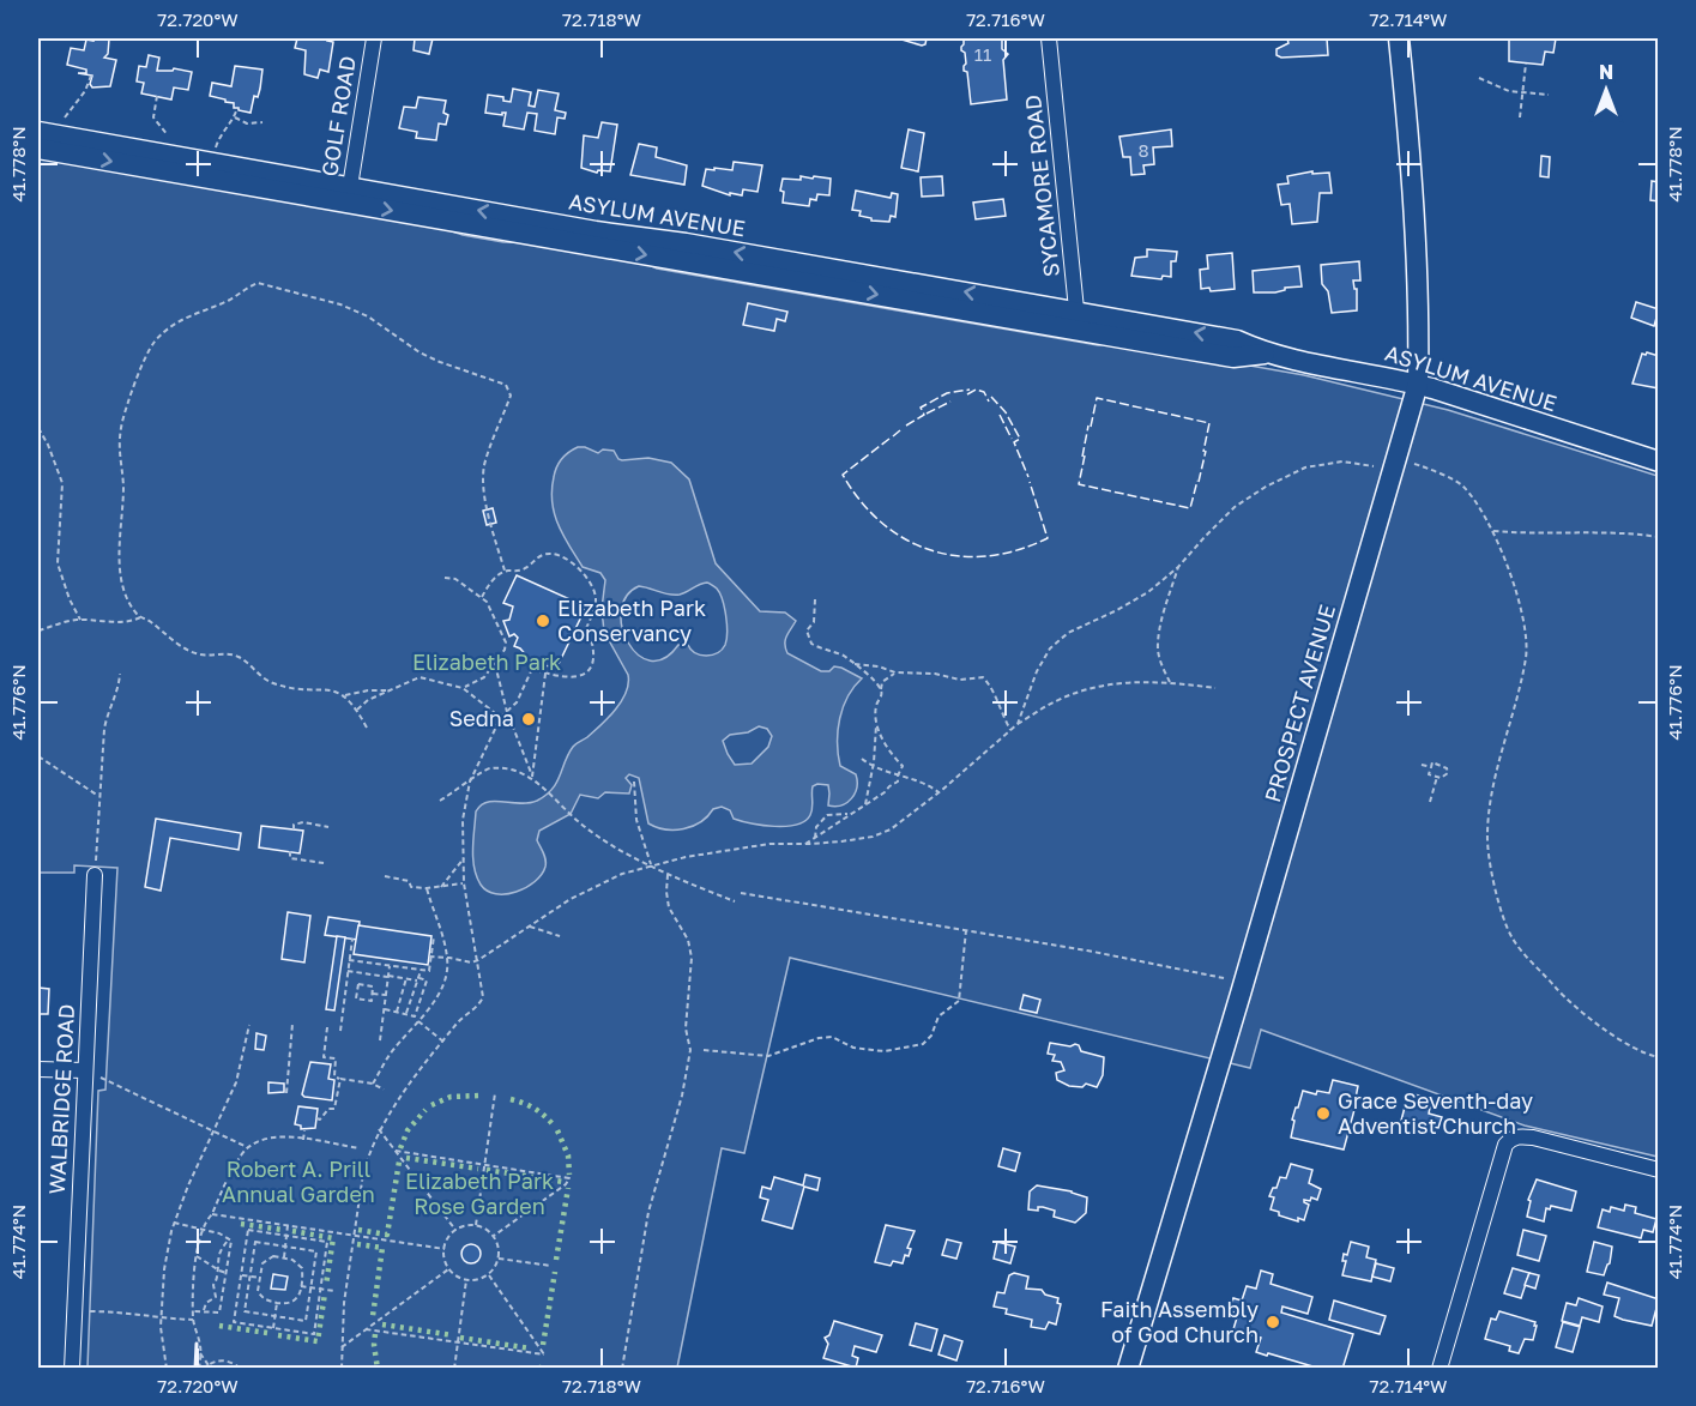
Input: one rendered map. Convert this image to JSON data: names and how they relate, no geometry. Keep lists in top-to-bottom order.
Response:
{
  "streets": {
    "main road": ["ASYLUM AVENUE", "PROSPECT AVENUE"],
    "street": ["GOLF ROAD", "SYCAMORE ROAD", "WALBRIDGE ROAD"]
  },
  "crossings": [
    ["GOLF ROAD", "ASYLUM AVENUE"],
    ["SYCAMORE ROAD", "ASYLUM AVENUE"],
    ["ASYLUM AVENUE", "PROSPECT AVENUE"]
  ],
  "parks": ["Elizabeth Park", "Robert A. Prill Annual Garden", "Elizabeth Park Rose Garden"],
  "places": [
    "Elizabeth Park Conservancy",
    "Sedna",
    "Grace Seventh-day Adventist Church",
    "Faith Assembly of God Church"
  ],
  "house_numbers": ["11", "8"],
  "north": "top",
  "coordinates": [
    "72.720°W",
    "72.718°W",
    "72.716°W",
    "72.714°W",
    "41.778°N",
    "41.776°N",
    "41.774°N"
  ]
}
